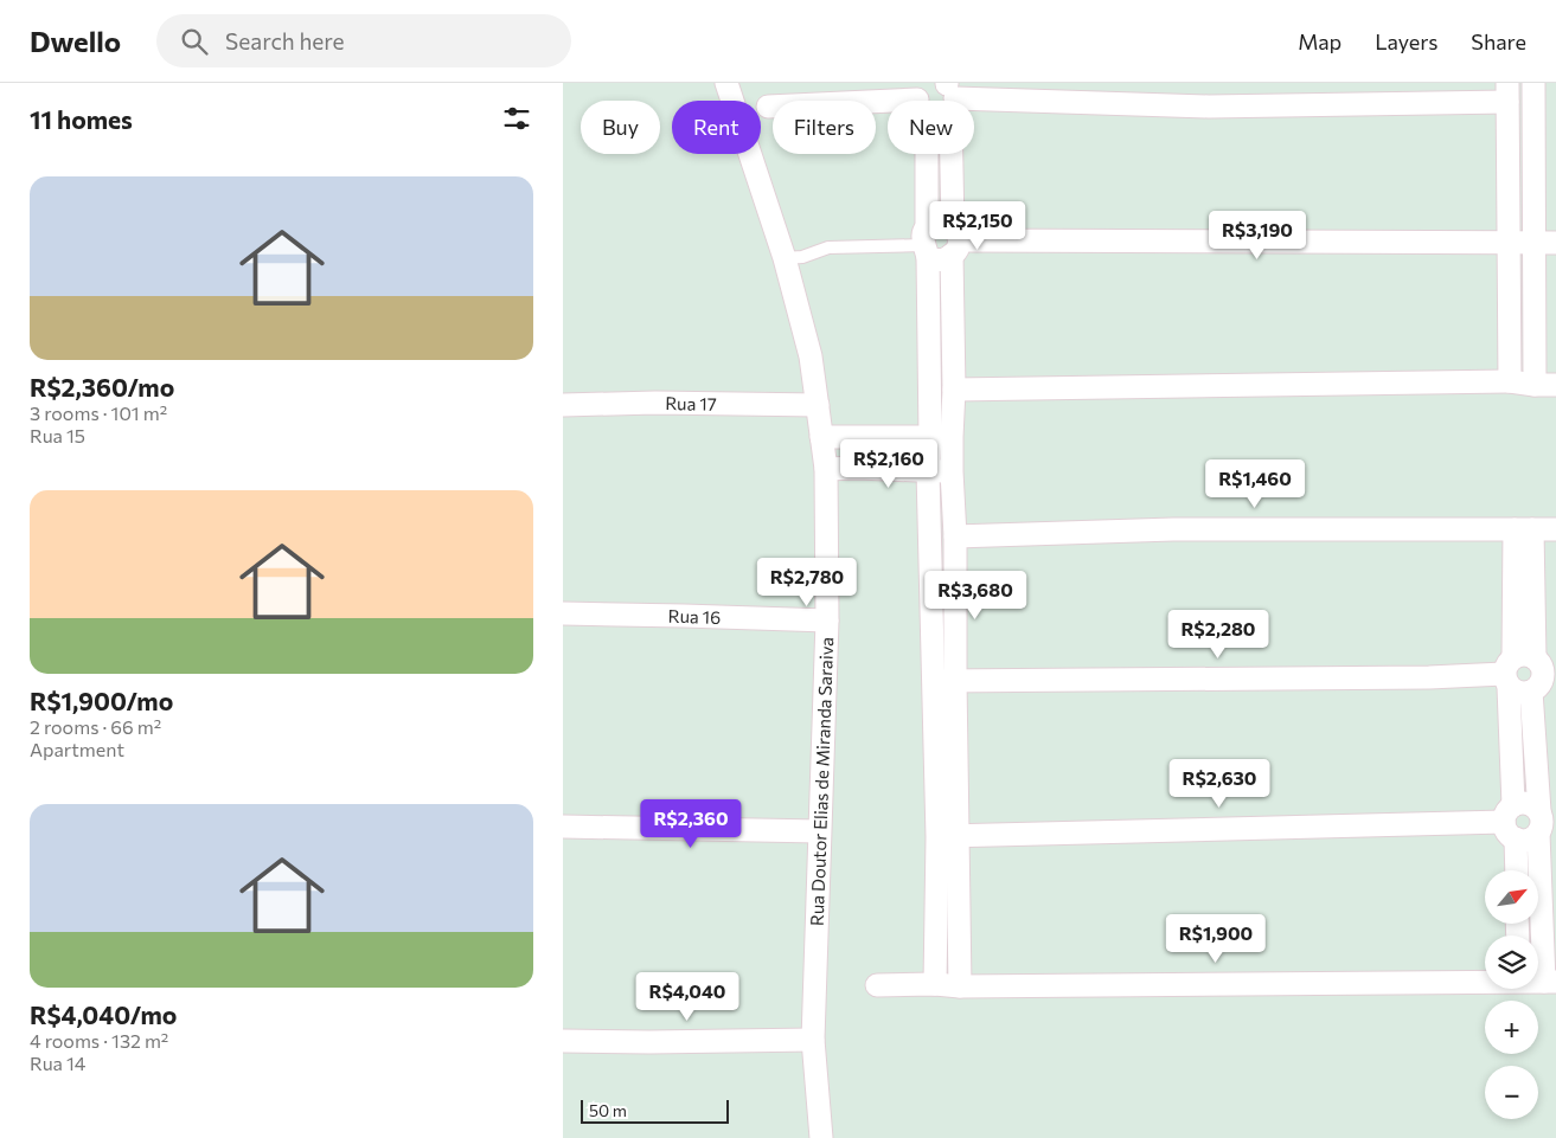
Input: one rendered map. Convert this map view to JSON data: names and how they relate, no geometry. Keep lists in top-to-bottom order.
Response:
{
  "streets": {
    "street": ["Rua 17", "Rua 16", "Rua Doutor Elias de Miranda Saraiva"]
  },
  "crossings": [
    ["Rua 17", "Rua Doutor Elias de Miranda Saraiva"],
    ["Rua 16", "Rua Doutor Elias de Miranda Saraiva"]
  ],
  "scale_bar": "50 m",
  "north": "top right",
  "page": {
    "header": "Dwello",
    "search": "Search here",
    "nav": ["Map", "Layers", "Share"],
    "heading": "11 homes",
    "chip": [
      "Buy",
      "Rent",
      "Filters",
      "New"
    ],
    "list": [
      {
        "name": "R$2,360/mo",
        "note": "3 rooms · 101 m² · Rua 15"
      },
      {
        "name": "R$1,900/mo",
        "note": "2 rooms · 66 m² · Apartment"
      },
      {
        "name": "R$4,040/mo",
        "note": "4 rooms · 132 m² · Rua 14"
      }
    ],
    "price": [
      "R$2,150",
      "R$3,190",
      "R$2,160",
      "R$1,460",
      "R$2,780",
      "R$3,680",
      "R$2,280",
      "R$2,630",
      "R$2,360",
      "R$1,900",
      "R$4,040"
    ],
    "map_buttons": ["+", "−"],
    "scale": "50 m"
  }
}
